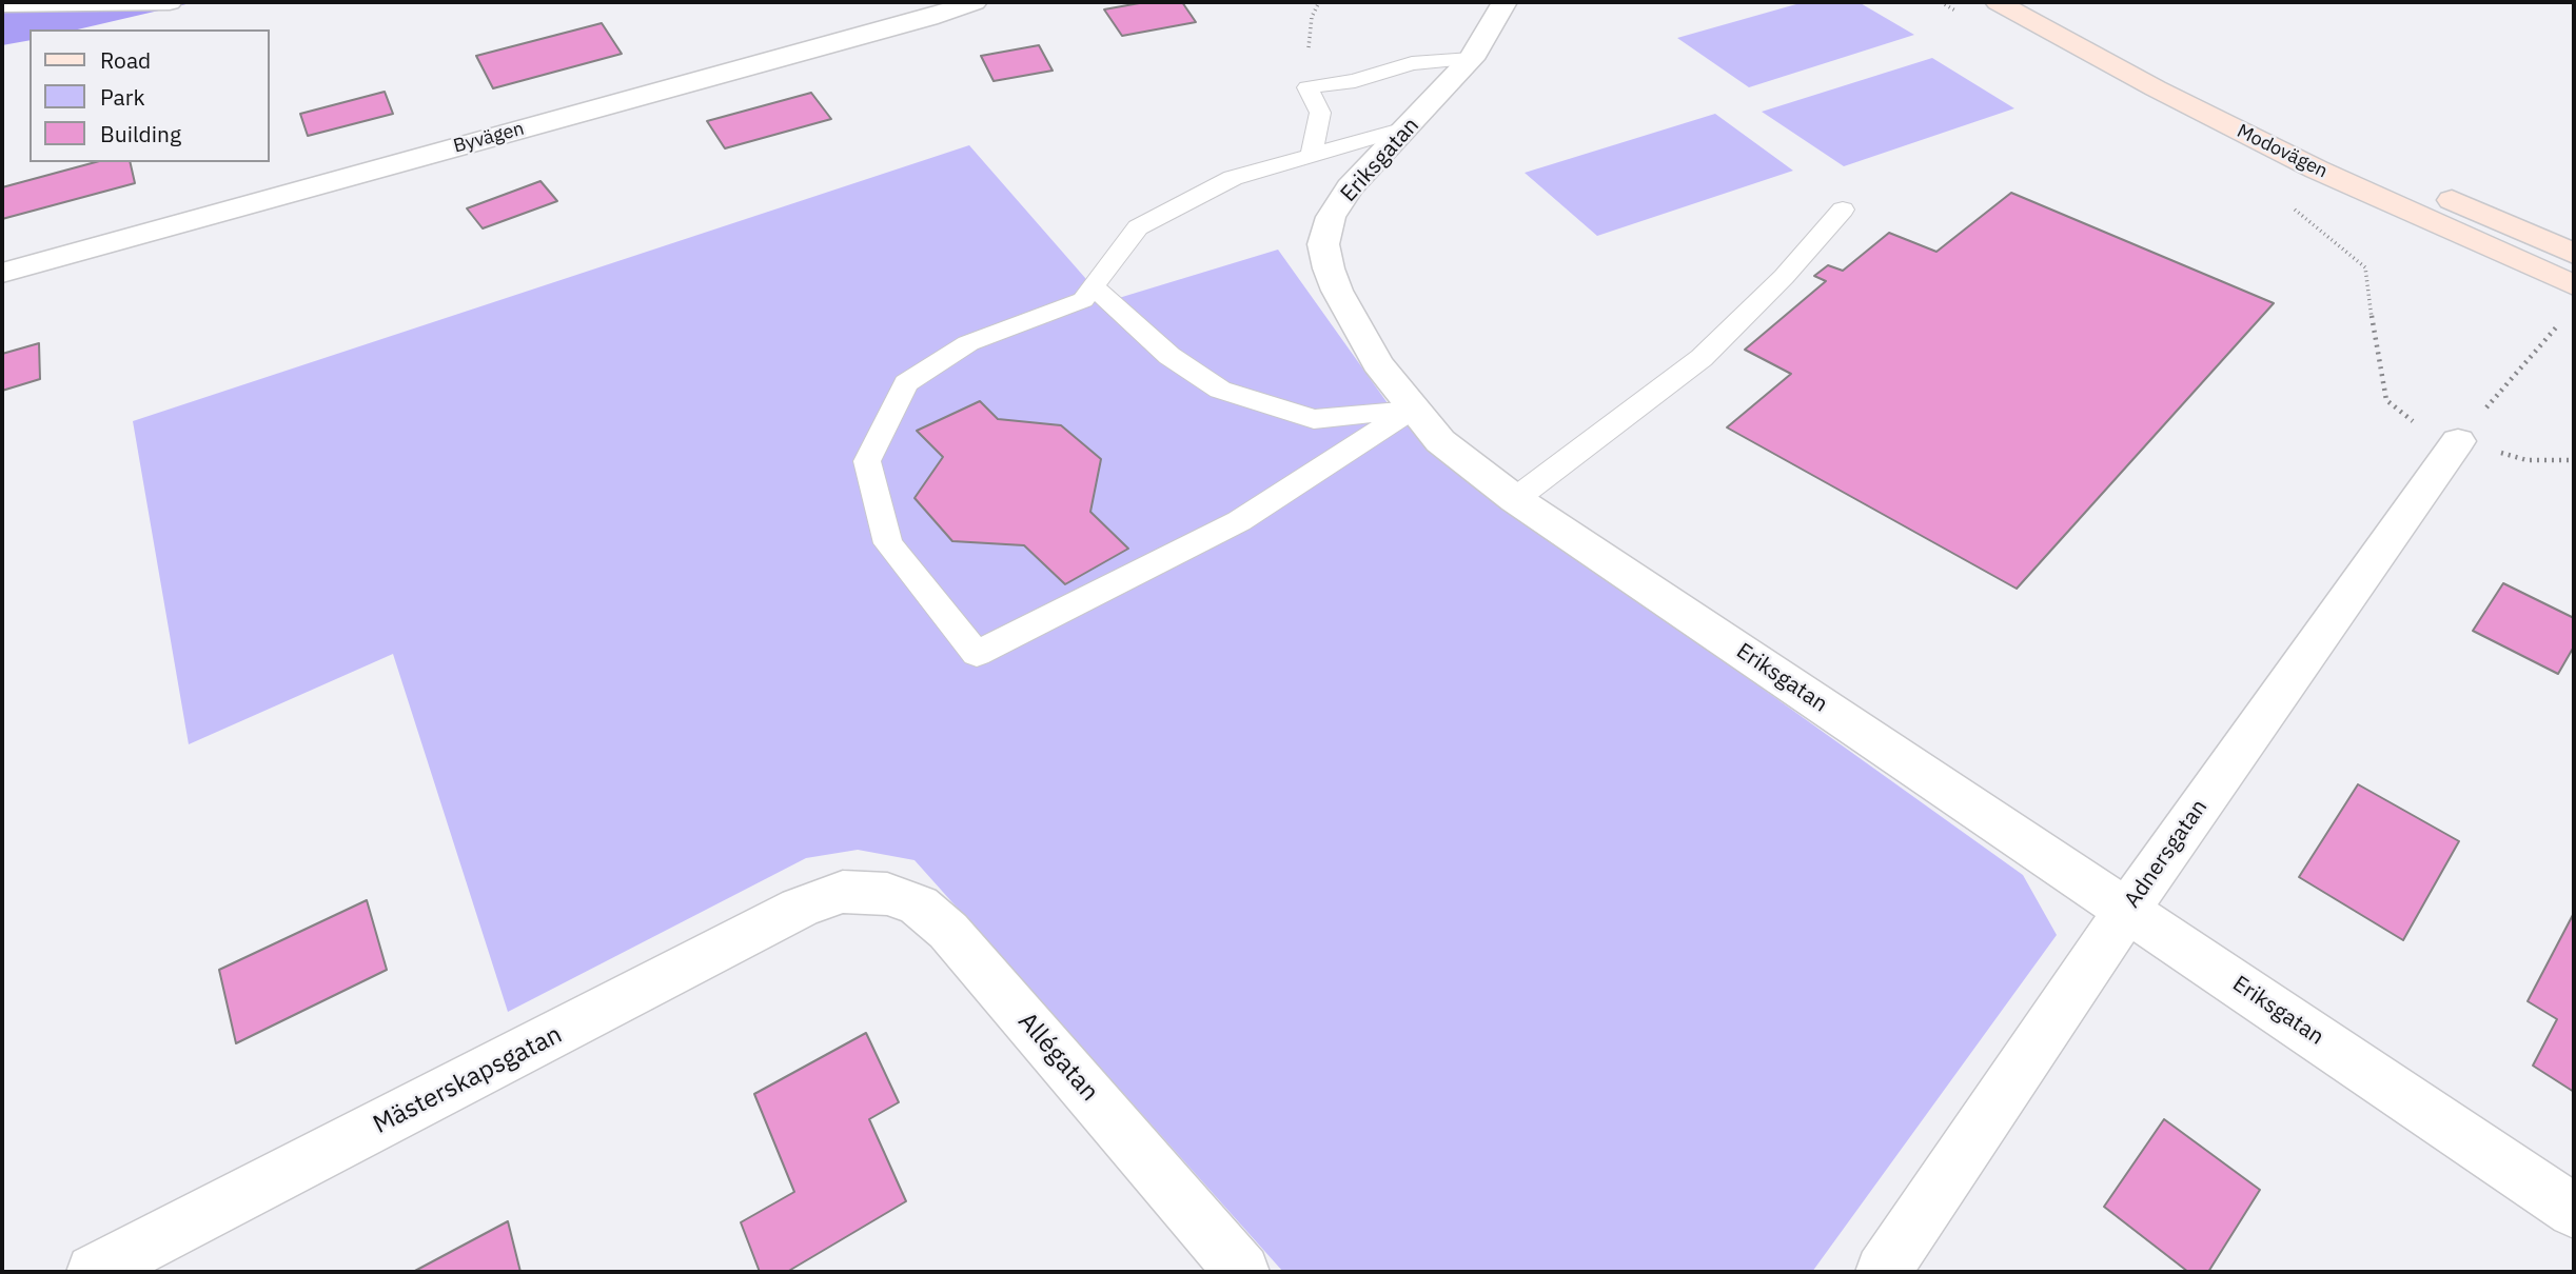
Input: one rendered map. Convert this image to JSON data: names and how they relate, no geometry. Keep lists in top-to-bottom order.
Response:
{
  "streets": {
    "main road": ["Modovägen"],
    "street": [
      "Byvägen",
      "Eriksgatan",
      "Adnersgatan",
      "Allégatan",
      "Mästerskapsgatan"
    ]
  },
  "crossings": [
    ["Eriksgatan", "Adnersgatan"],
    ["Allégatan", "Mästerskapsgatan"]
  ],
  "legend": ["Road", "Park", "Building"]
}
